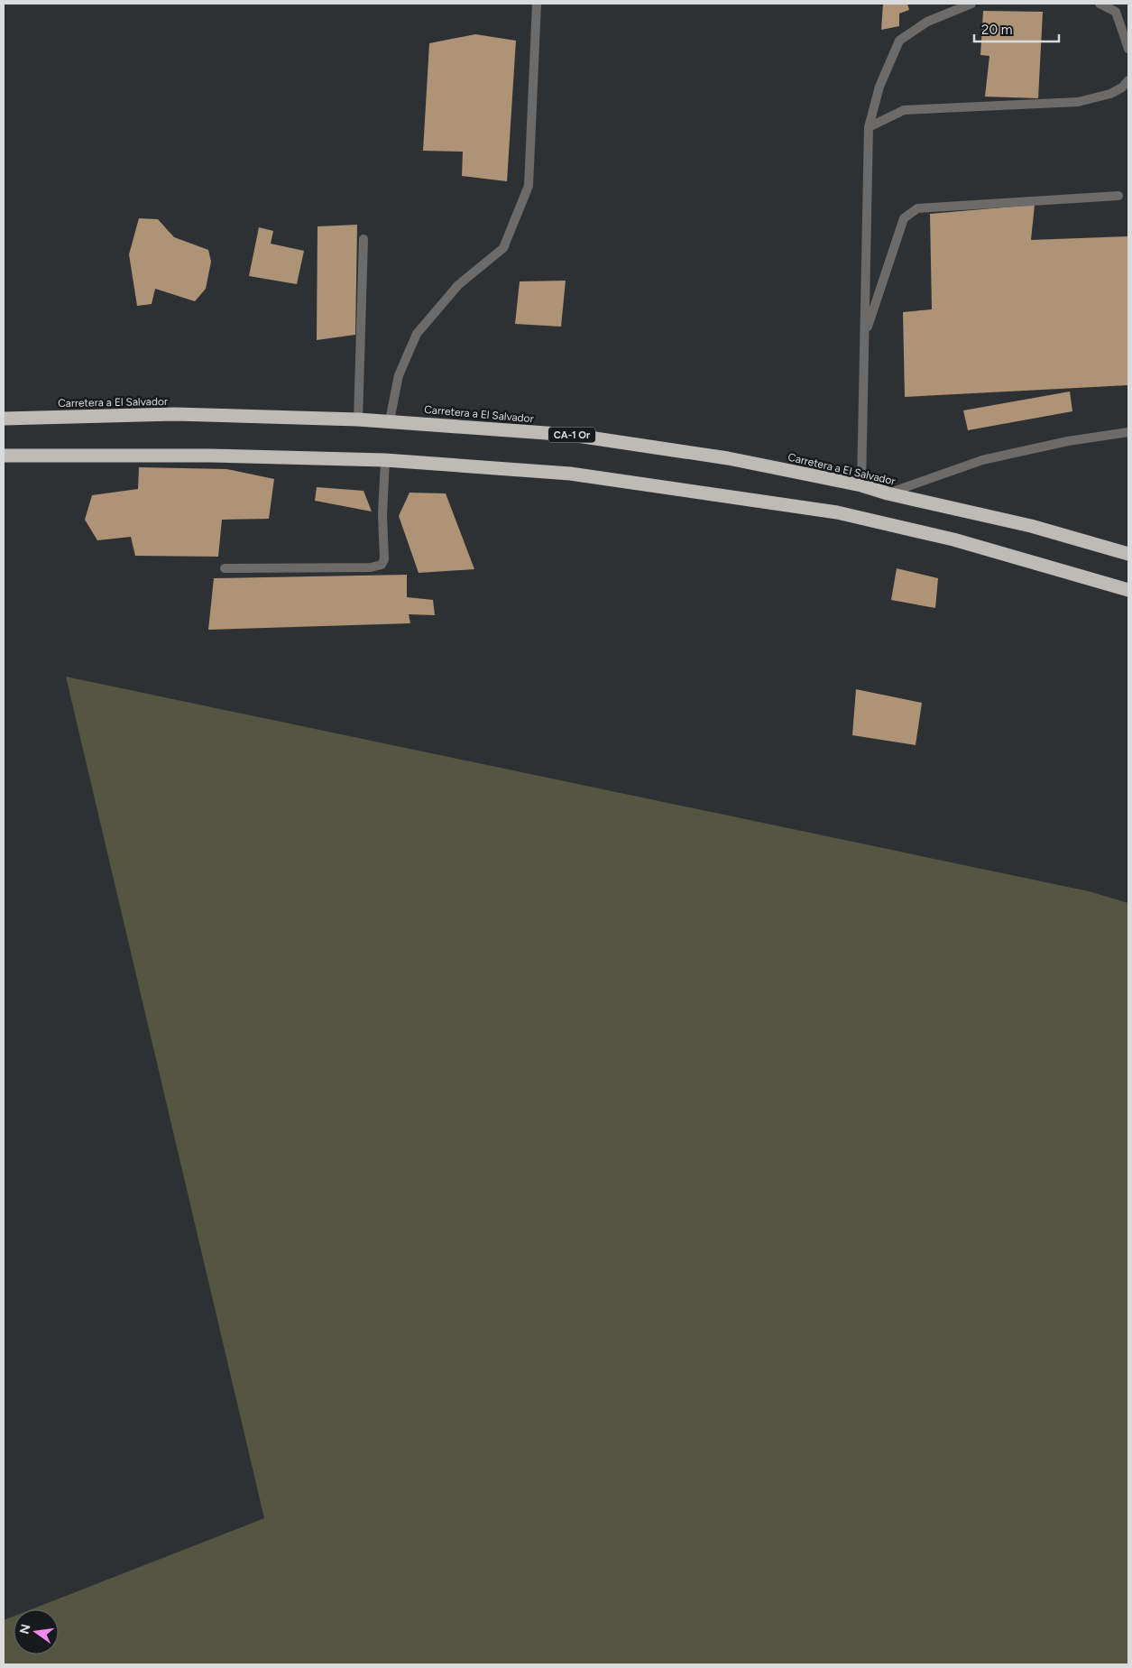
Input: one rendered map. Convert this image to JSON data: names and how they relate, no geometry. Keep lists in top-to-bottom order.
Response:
{
  "streets": {
    "highway": ["Carretera a El Salvador", "CA-1 Or"]
  },
  "scale_bar": "20 m",
  "north": "left"
}
